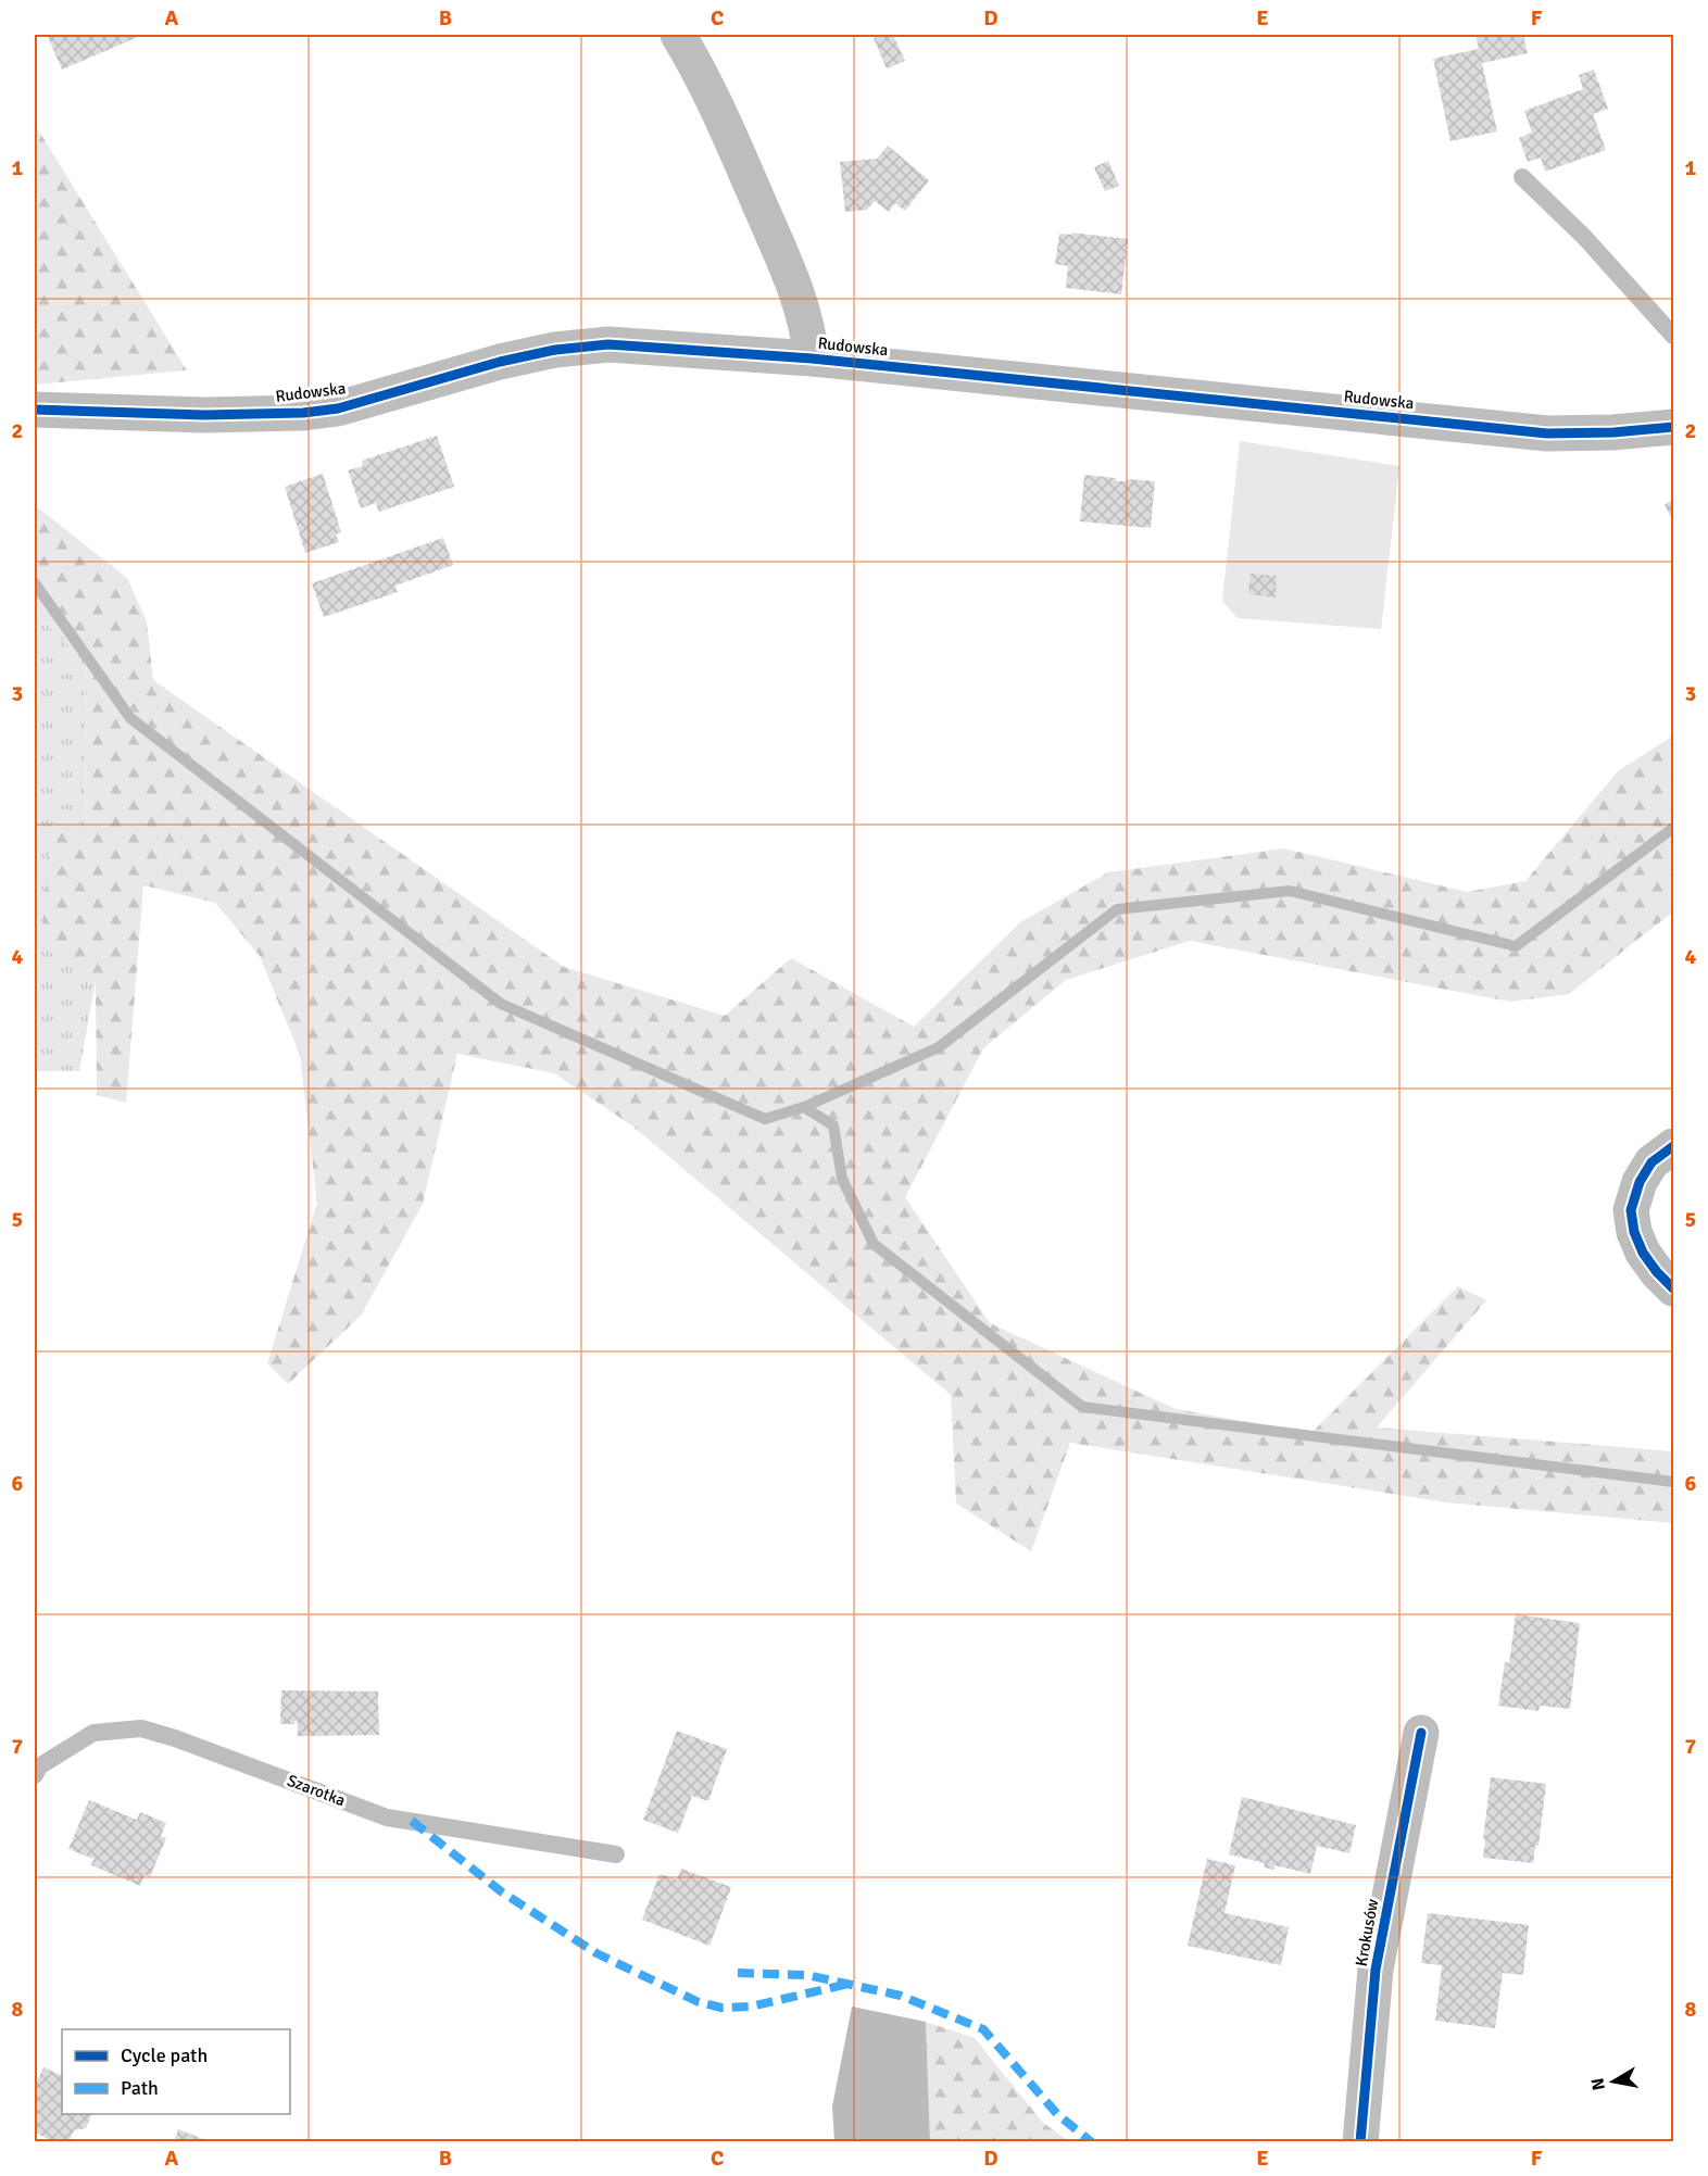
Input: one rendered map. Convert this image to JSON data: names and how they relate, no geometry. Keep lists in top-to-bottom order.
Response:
{
  "streets": {
    "street": ["Rudowska", "Krokusów"],
    "lane": ["Szarotka"]
  },
  "legend": ["Cycle path", "Path"],
  "north": "left",
  "grid": {
    "columns": [
      "A",
      "B",
      "C",
      "D",
      "E",
      "F"
    ],
    "rows": [
      "1",
      "2",
      "3",
      "4",
      "5",
      "6",
      "7",
      "8"
    ]
  }
}
